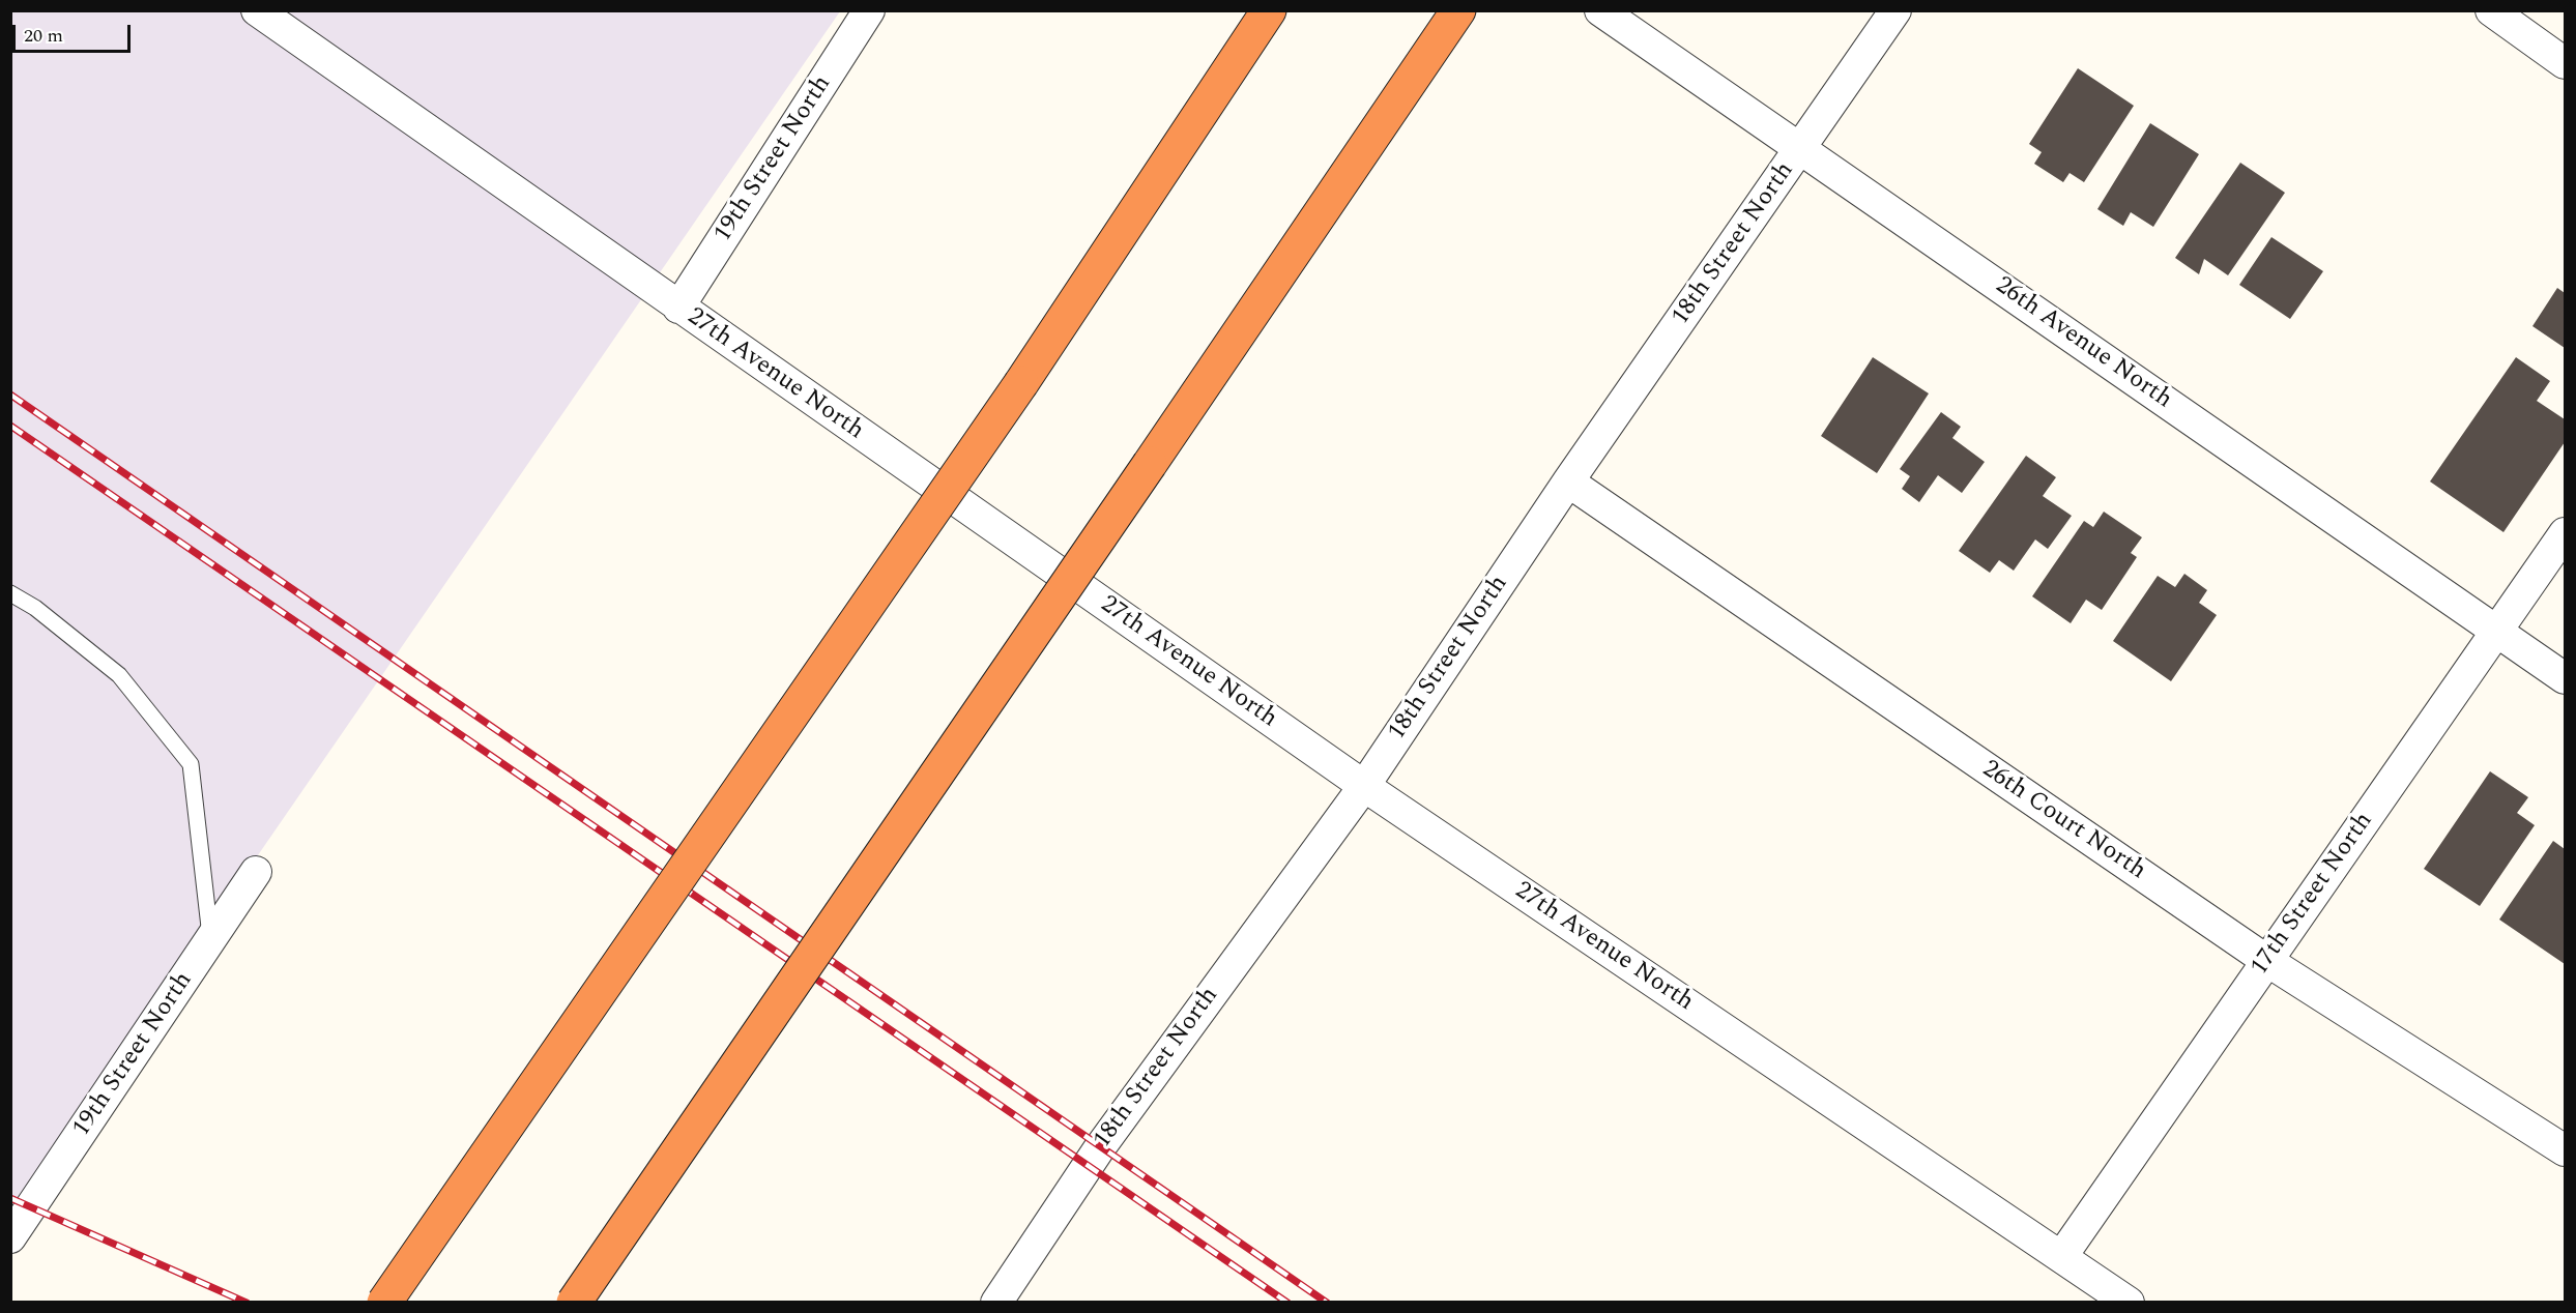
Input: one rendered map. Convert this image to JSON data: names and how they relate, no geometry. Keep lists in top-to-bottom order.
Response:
{
  "streets": {
    "street": [
      "19th Street North",
      "18th Street North",
      "26th Avenue North",
      "27th Avenue North",
      "26th Court North",
      "17th Street North"
    ]
  },
  "crossings": [
    ["19th Street North", "27th Avenue North"],
    ["18th Street North", "26th Avenue North"],
    ["18th Street North", "27th Avenue North"],
    ["18th Street North", "26th Court North"],
    ["26th Avenue North", "17th Street North"],
    ["27th Avenue North", "17th Street North"],
    ["26th Court North", "17th Street North"]
  ],
  "scale_bar": "20 m"
}
